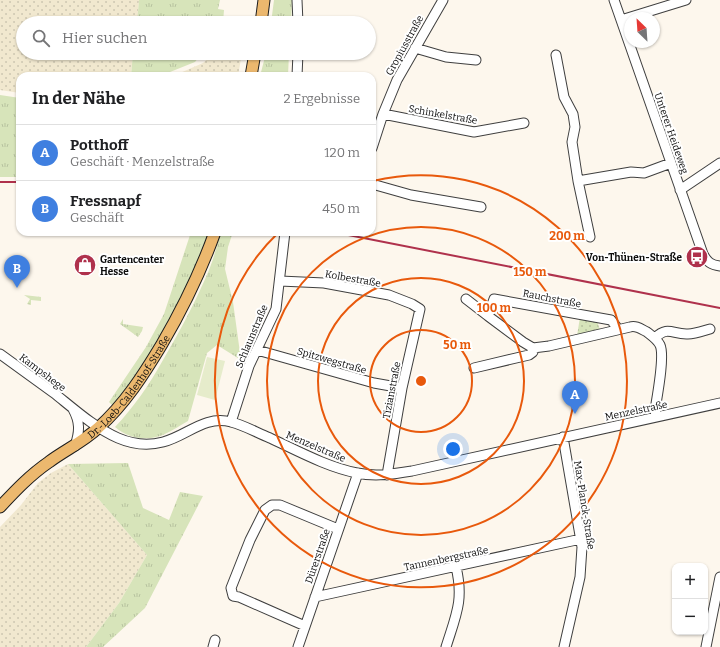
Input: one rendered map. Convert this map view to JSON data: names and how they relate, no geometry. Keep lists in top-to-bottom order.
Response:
{
  "streets": {
    "main road": ["Dr.-Loeb-Caldenhof-Straße"],
    "street": [
      "Gropiusstraße",
      "Schinkelstraße",
      "Unterer Heideweg",
      "Kolbestraße",
      "Rauchstraße",
      "Schlaunstraße",
      "Spitzwegstraße",
      "Kampshege",
      "Tizianstraße",
      "Menzelstraße",
      "Max-Planck-Straße",
      "Dürerstraße",
      "Tannenbergstraße"
    ]
  },
  "crossings": [
    ["Gropiusstraße", "Schinkelstraße"],
    ["Kolbestraße", "Schlaunstraße"],
    ["Kolbestraße", "Tizianstraße"],
    ["Schlaunstraße", "Spitzwegstraße"],
    ["Schlaunstraße", "Menzelstraße"],
    ["Spitzwegstraße", "Tizianstraße"],
    ["Kampshege", "Dr.-Loeb-Caldenhof-Straße"],
    ["Kampshege", "Menzelstraße"],
    ["Dr.-Loeb-Caldenhof-Straße", "Menzelstraße"],
    ["Tizianstraße", "Menzelstraße"],
    ["Menzelstraße", "Max-Planck-Straße"],
    ["Menzelstraße", "Dürerstraße"],
    ["Max-Planck-Straße", "Tannenbergstraße"],
    ["Dürerstraße", "Tannenbergstraße"]
  ],
  "places": {
    "bus stop": ["Von-Thünen-Straße"],
    "shop": ["Gartencenter Hesse"]
  },
  "north": "top left",
  "page": {
    "search": "Hier suchen",
    "heading": ["In der Nähe", "2 Ergebnisse"],
    "list": [
      {
        "mark": "A",
        "name": "Potthoff",
        "note": "Geschäft · Menzelstraße",
        "value": "120 m"
      },
      {
        "mark": "B",
        "name": "Fressnapf",
        "note": "Geschäft",
        "value": "450 m"
      }
    ],
    "pins": ["B", "A"],
    "map_buttons": ["+", "−"]
  },
  "rings": [
    "200 m",
    "150 m",
    "100 m",
    "50 m"
  ]
}
